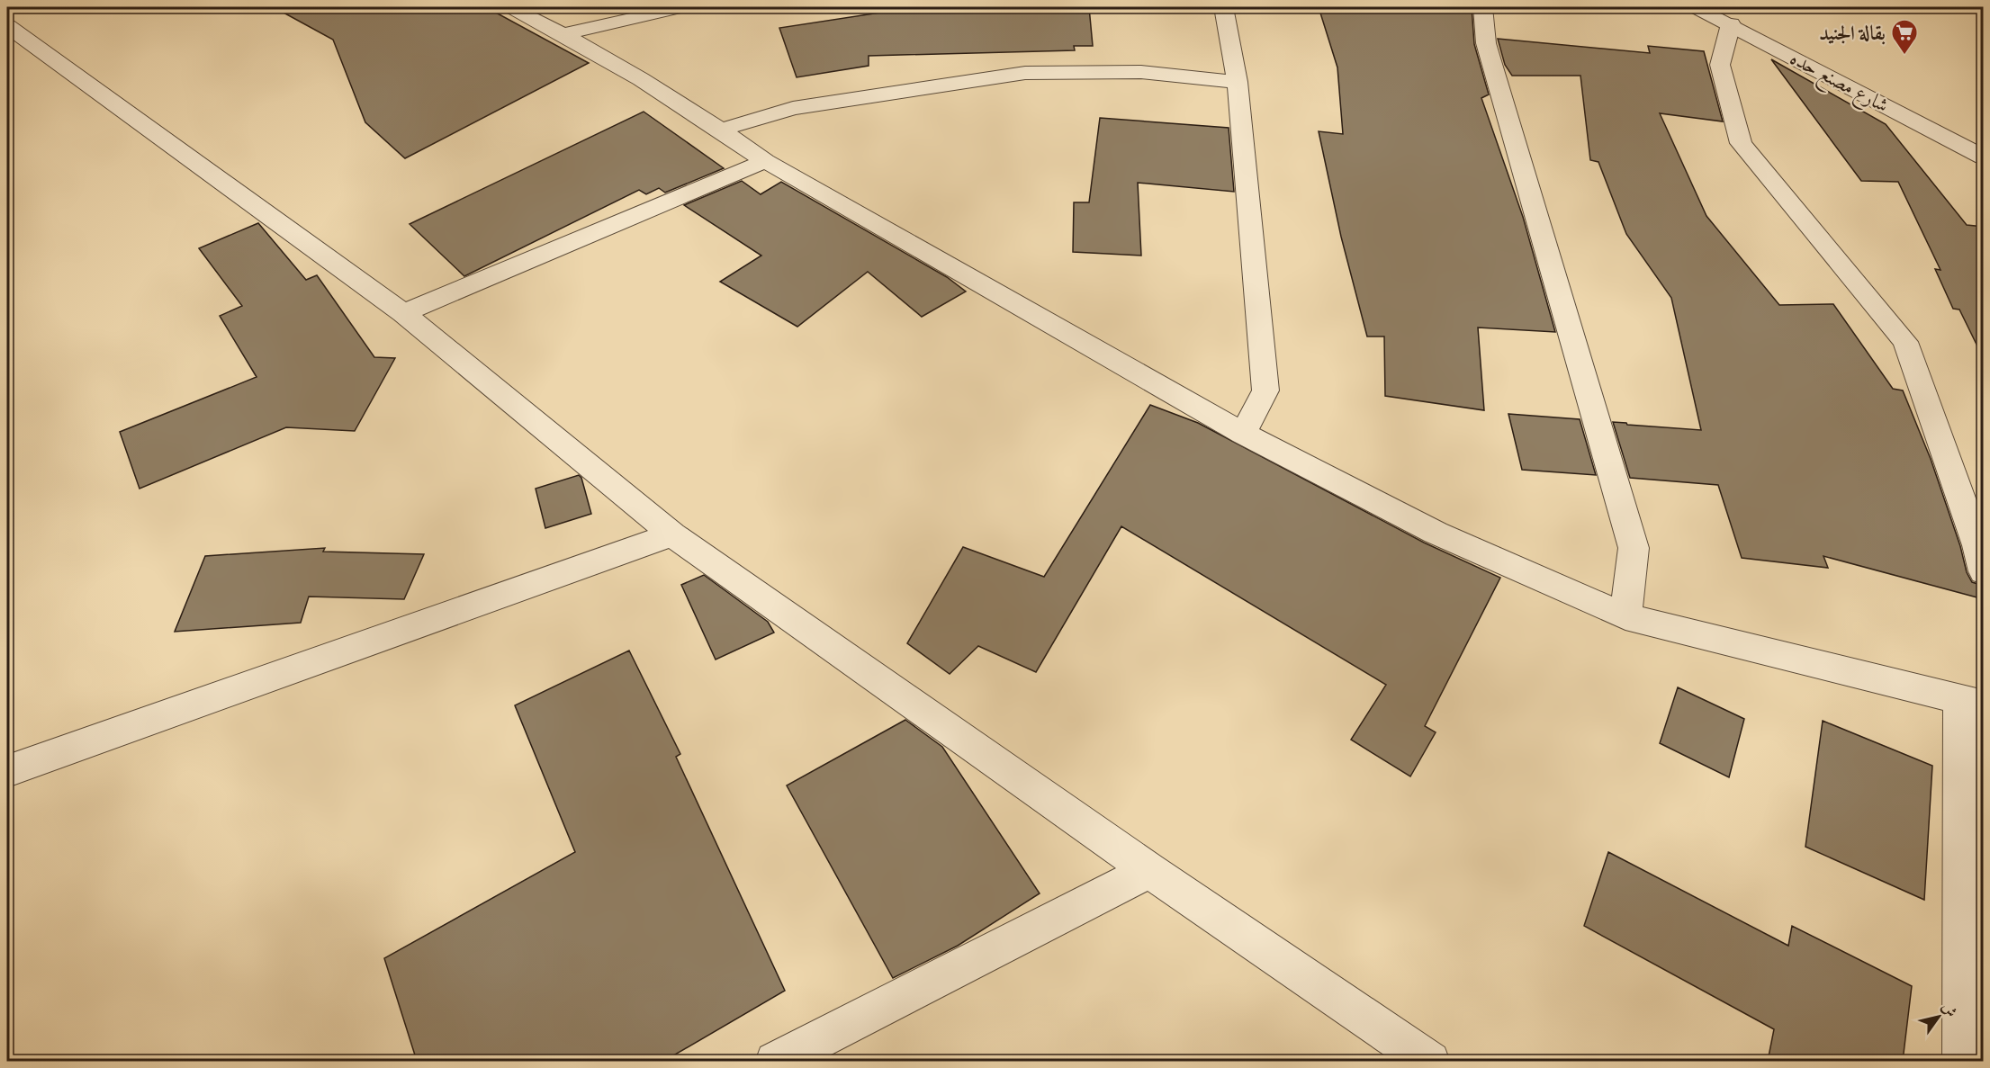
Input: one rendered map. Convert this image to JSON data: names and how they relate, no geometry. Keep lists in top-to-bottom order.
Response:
{
  "streets": {
    "street": ["شارع مصنع حده"]
  },
  "places": {
    "supermarket": ["بقالة الجنيد"]
  },
  "north": "top right"
}
